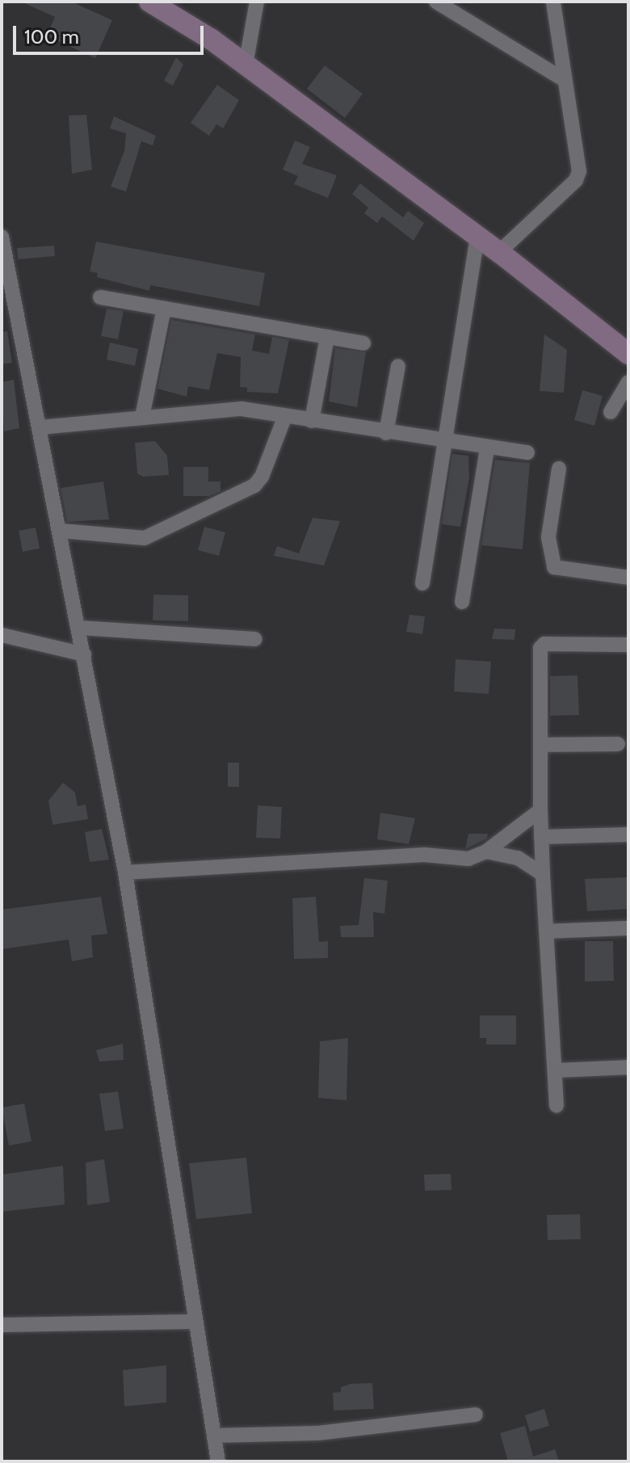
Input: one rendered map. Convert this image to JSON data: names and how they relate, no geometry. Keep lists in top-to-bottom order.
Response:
{
  "scale_bar": "100 m"
}
